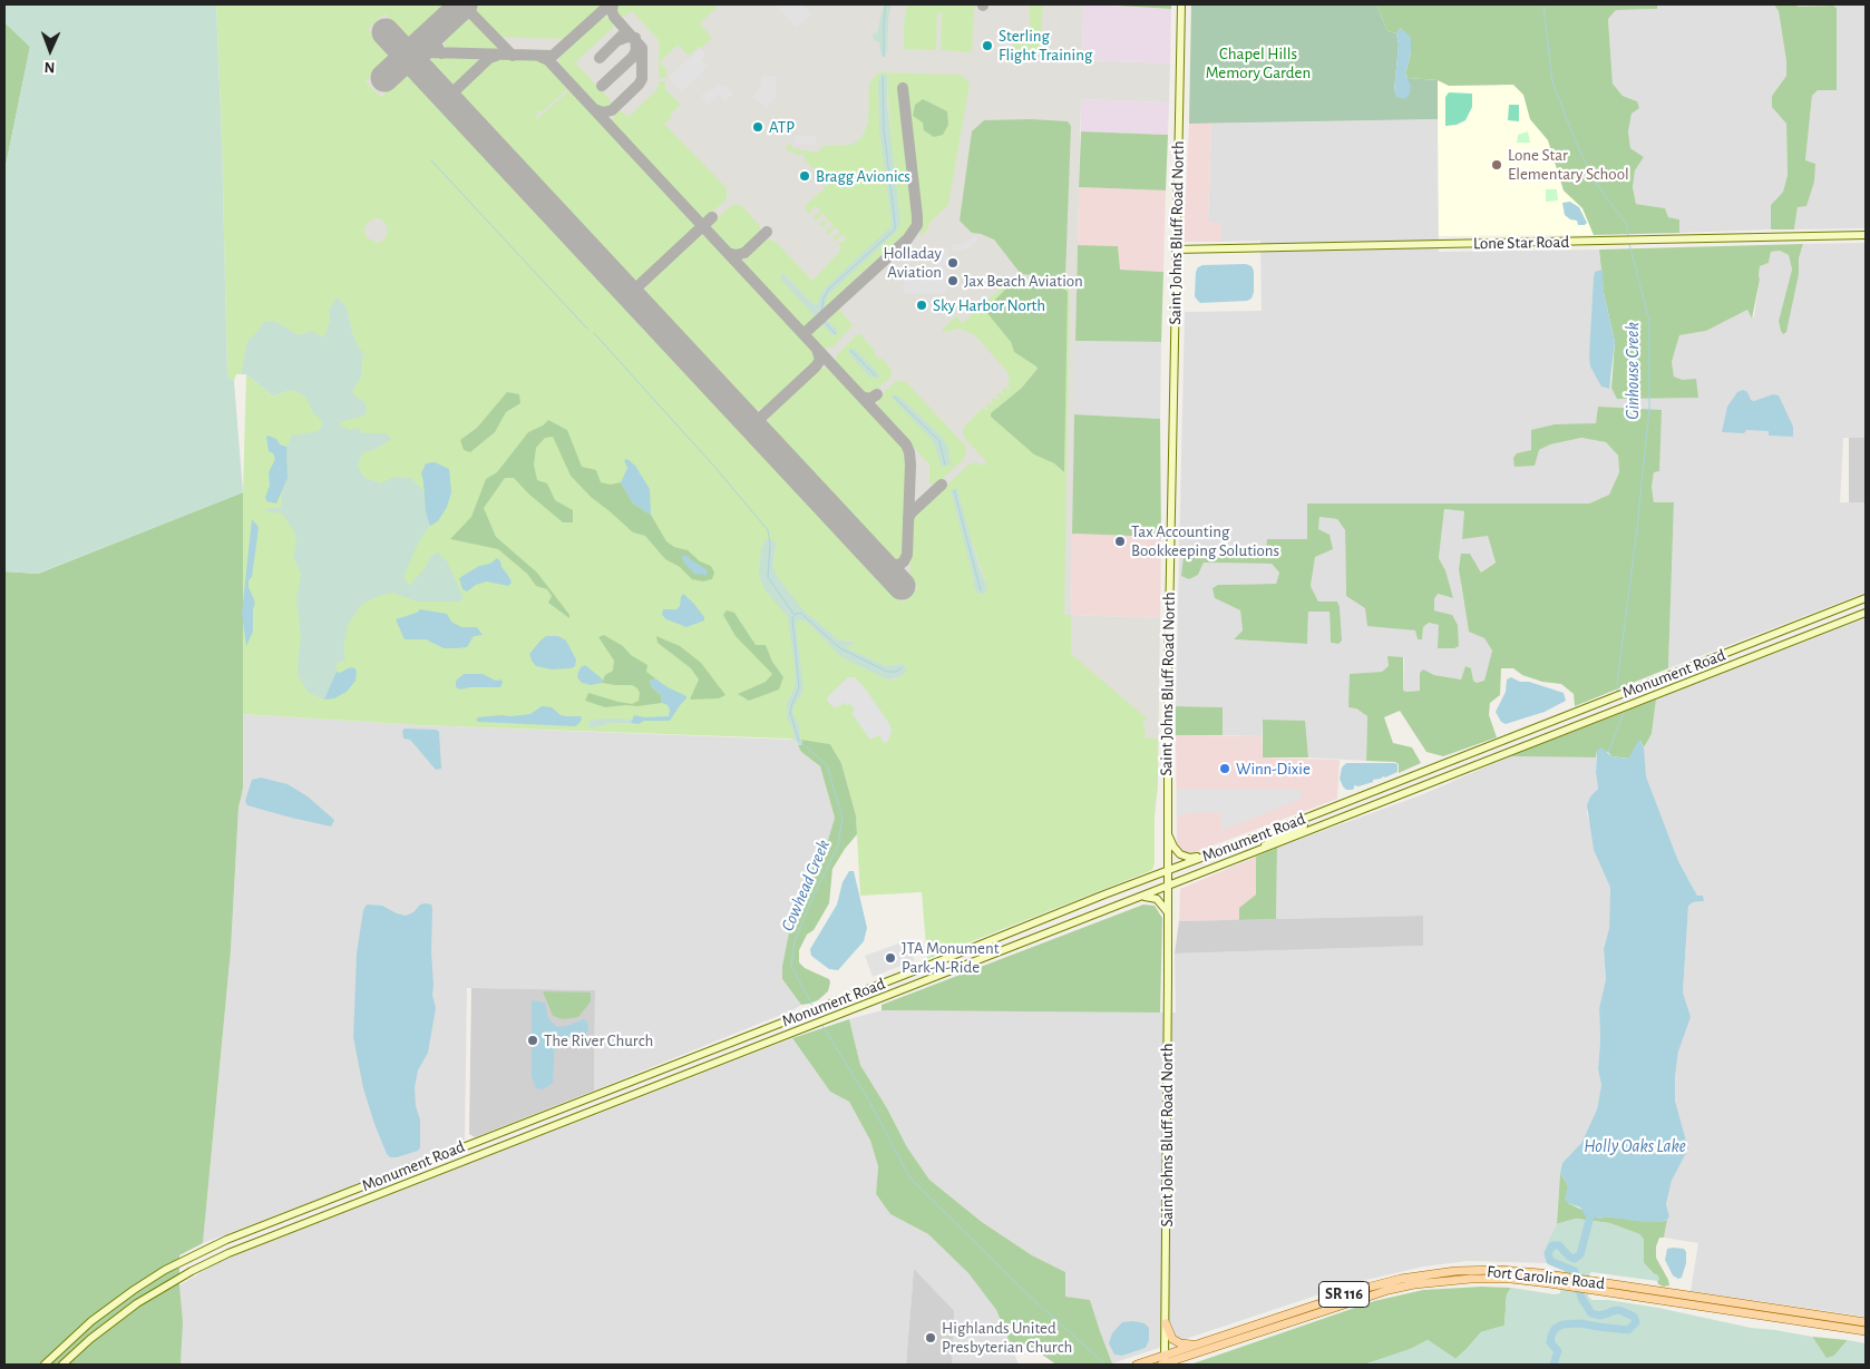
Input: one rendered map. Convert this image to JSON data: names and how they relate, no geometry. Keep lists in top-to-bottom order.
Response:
{
  "streets": {
    "main road": [
      "Saint Johns Bluff Road North",
      "Lone Star Road",
      "Monument Road",
      "Fort Caroline Road",
      "SR 116"
    ]
  },
  "crossings": [
    ["Saint Johns Bluff Road North", "Lone Star Road"],
    ["Saint Johns Bluff Road North", "Monument Road"],
    ["Saint Johns Bluff Road North", "Fort Caroline Road"]
  ],
  "water": ["Ginhouse Creek", "Cowhead Creek", "Holly Oaks Lake"],
  "parks": ["Chapel Hills Memory Garden"],
  "places": [
    "Sterling Flight Training",
    "ATP",
    "Lone Star Elementary School",
    "Bragg Avionics",
    "Holladay Aviation",
    "Jax Beach Aviation",
    "Sky Harbor North",
    "Tax Accounting Bookkeeping Solutions",
    "Winn-Dixie",
    "JTA Monument Park-N-Ride",
    "The River Church",
    "Highlands United Presbyterian Church"
  ],
  "north": "bottom"
}
